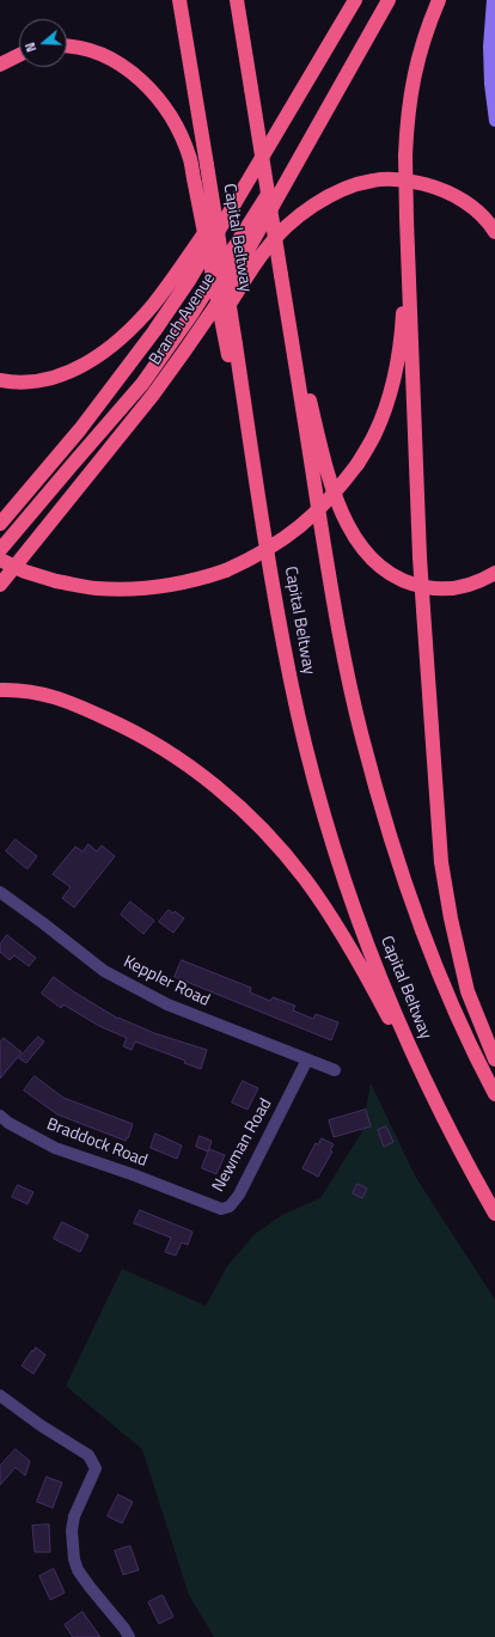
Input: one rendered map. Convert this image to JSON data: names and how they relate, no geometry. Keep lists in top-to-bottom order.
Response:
{
  "streets": {
    "highway": ["Capital Beltway", "Branch Avenue"],
    "street": ["Keppler Road", "Braddock Road", "Newman Road"]
  },
  "crossings": [
    ["Keppler Road", "Newman Road"],
    ["Braddock Road", "Newman Road"]
  ],
  "north": "left"
}
